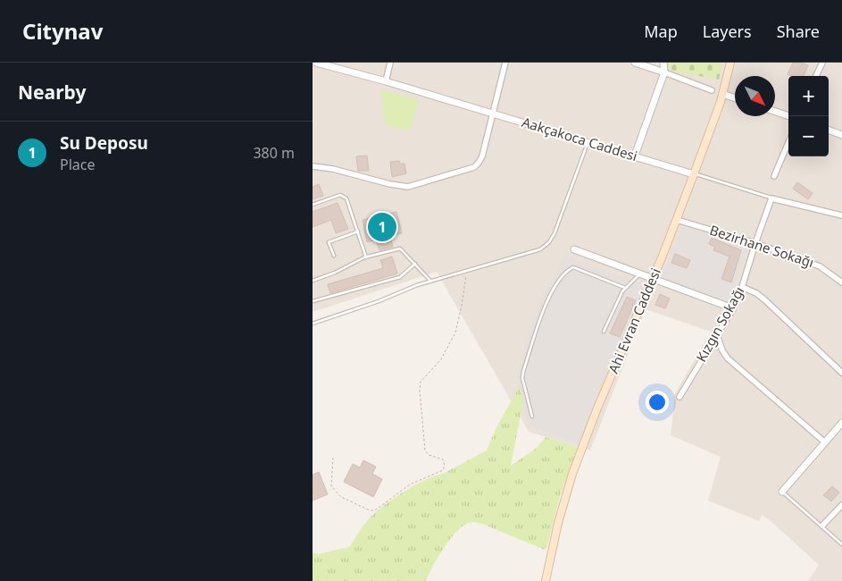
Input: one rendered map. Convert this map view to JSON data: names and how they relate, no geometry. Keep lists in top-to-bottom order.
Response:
{
  "streets": {
    "main road": ["Ahi Evran Caddesi"],
    "street": ["Aakçakoca Caddesi", "Bezirhane Sokağı", "Kızgın Sokağı"]
  },
  "crossings": [
    ["Aakçakoca Caddesi", "Ahi Evran Caddesi"],
    ["Aakçakoca Caddesi", "Kızgın Sokağı"],
    ["Bezirhane Sokağı", "Ahi Evran Caddesi"],
    ["Bezirhane Sokağı", "Kızgın Sokağı"]
  ],
  "north": "bottom right",
  "page": {
    "header": "Citynav",
    "nav": ["Map", "Layers", "Share"],
    "heading": "Nearby",
    "map_buttons": ["+", "−"],
    "list": [
      {
        "mark": "1",
        "name": "Su Deposu",
        "note": "Place",
        "value": "380 m"
      }
    ],
    "pins": "1"
  }
}
